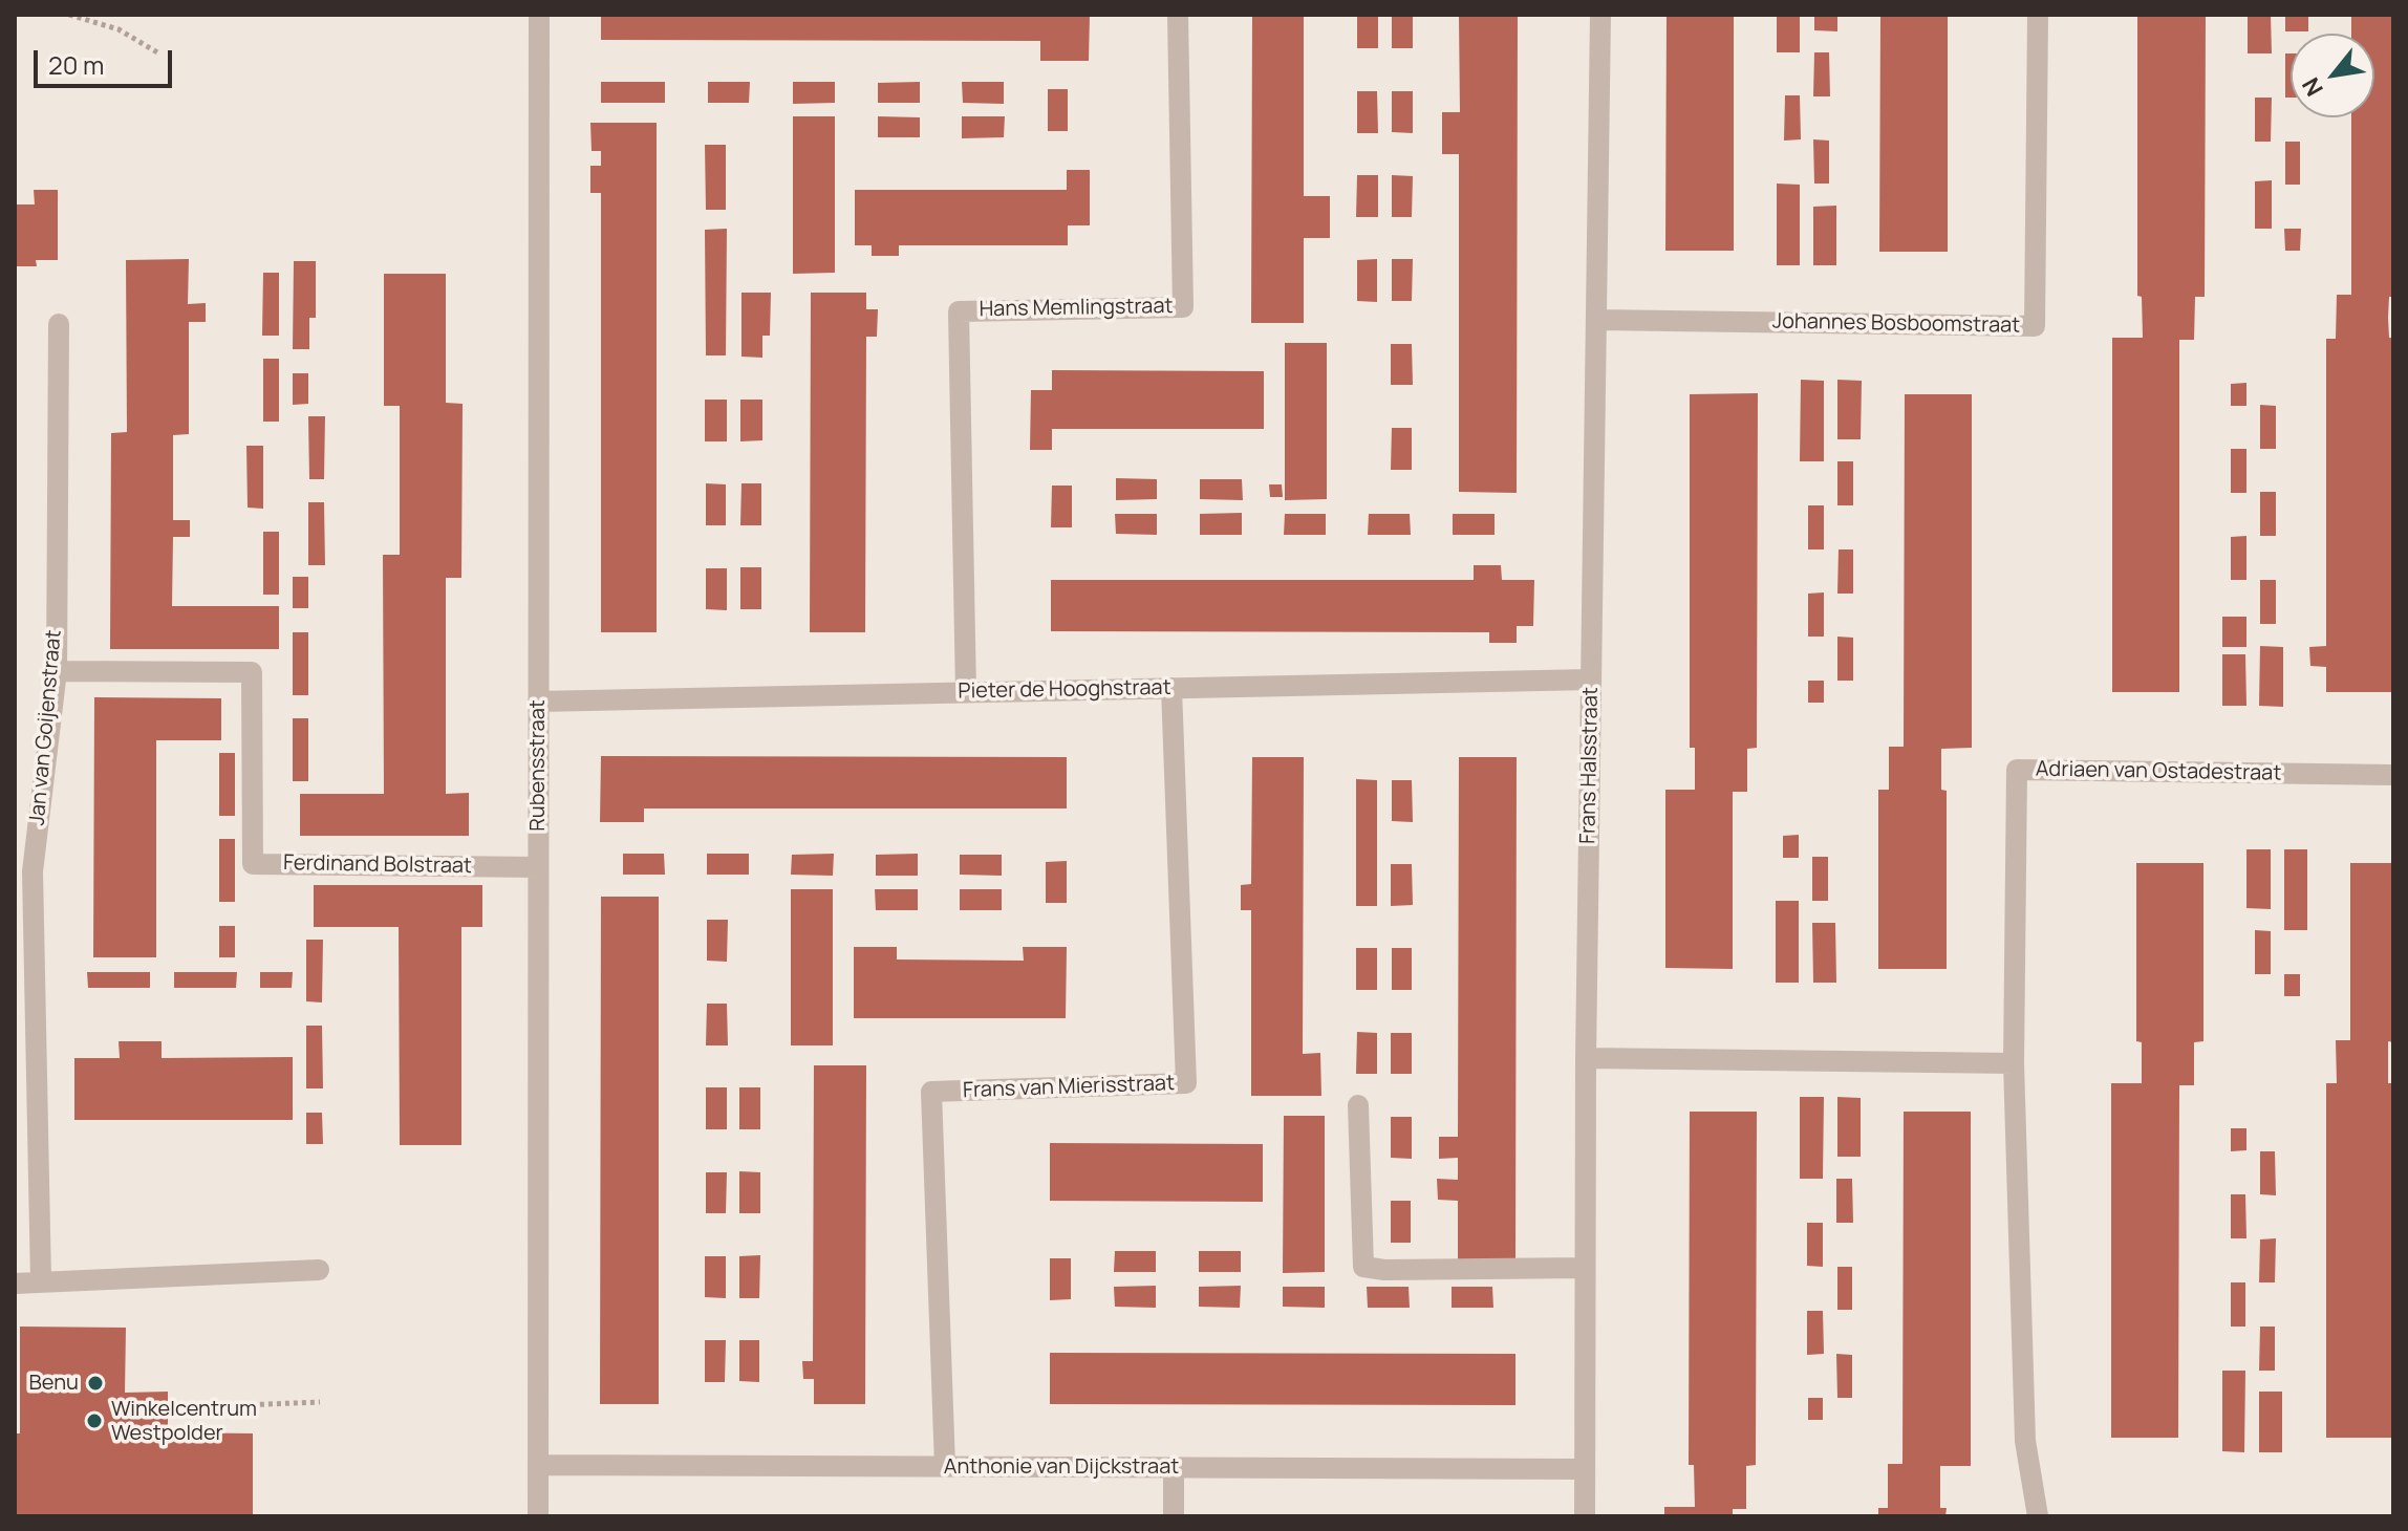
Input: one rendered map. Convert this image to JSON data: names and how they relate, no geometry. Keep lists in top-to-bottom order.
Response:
{
  "streets": {
    "street": [
      "Hans Memlingstraat",
      "Johannes Bosboomstraat",
      "Pieter de Hooghstraat",
      "Jan van Goijenstraat",
      "Rubensstraat",
      "Frans Halsstraat",
      "Adriaen van Ostadestraat",
      "Ferdinand Bolstraat",
      "Frans van Mierisstraat",
      "Anthonie van Dijckstraat"
    ]
  },
  "crossings": [
    ["Hans Memlingstraat", "Pieter de Hooghstraat"],
    ["Johannes Bosboomstraat", "Frans Halsstraat"],
    ["Pieter de Hooghstraat", "Rubensstraat"],
    ["Pieter de Hooghstraat", "Frans Halsstraat"],
    ["Pieter de Hooghstraat", "Frans van Mierisstraat"],
    ["Jan van Goijenstraat", "Ferdinand Bolstraat"],
    ["Rubensstraat", "Ferdinand Bolstraat"],
    ["Rubensstraat", "Anthonie van Dijckstraat"],
    ["Frans Halsstraat", "Anthonie van Dijckstraat"],
    ["Frans van Mierisstraat", "Anthonie van Dijckstraat"]
  ],
  "places": ["Benu", "Winkelcentrum Westpolder"],
  "scale_bar": "20 m",
  "north": "bottom left"
}
